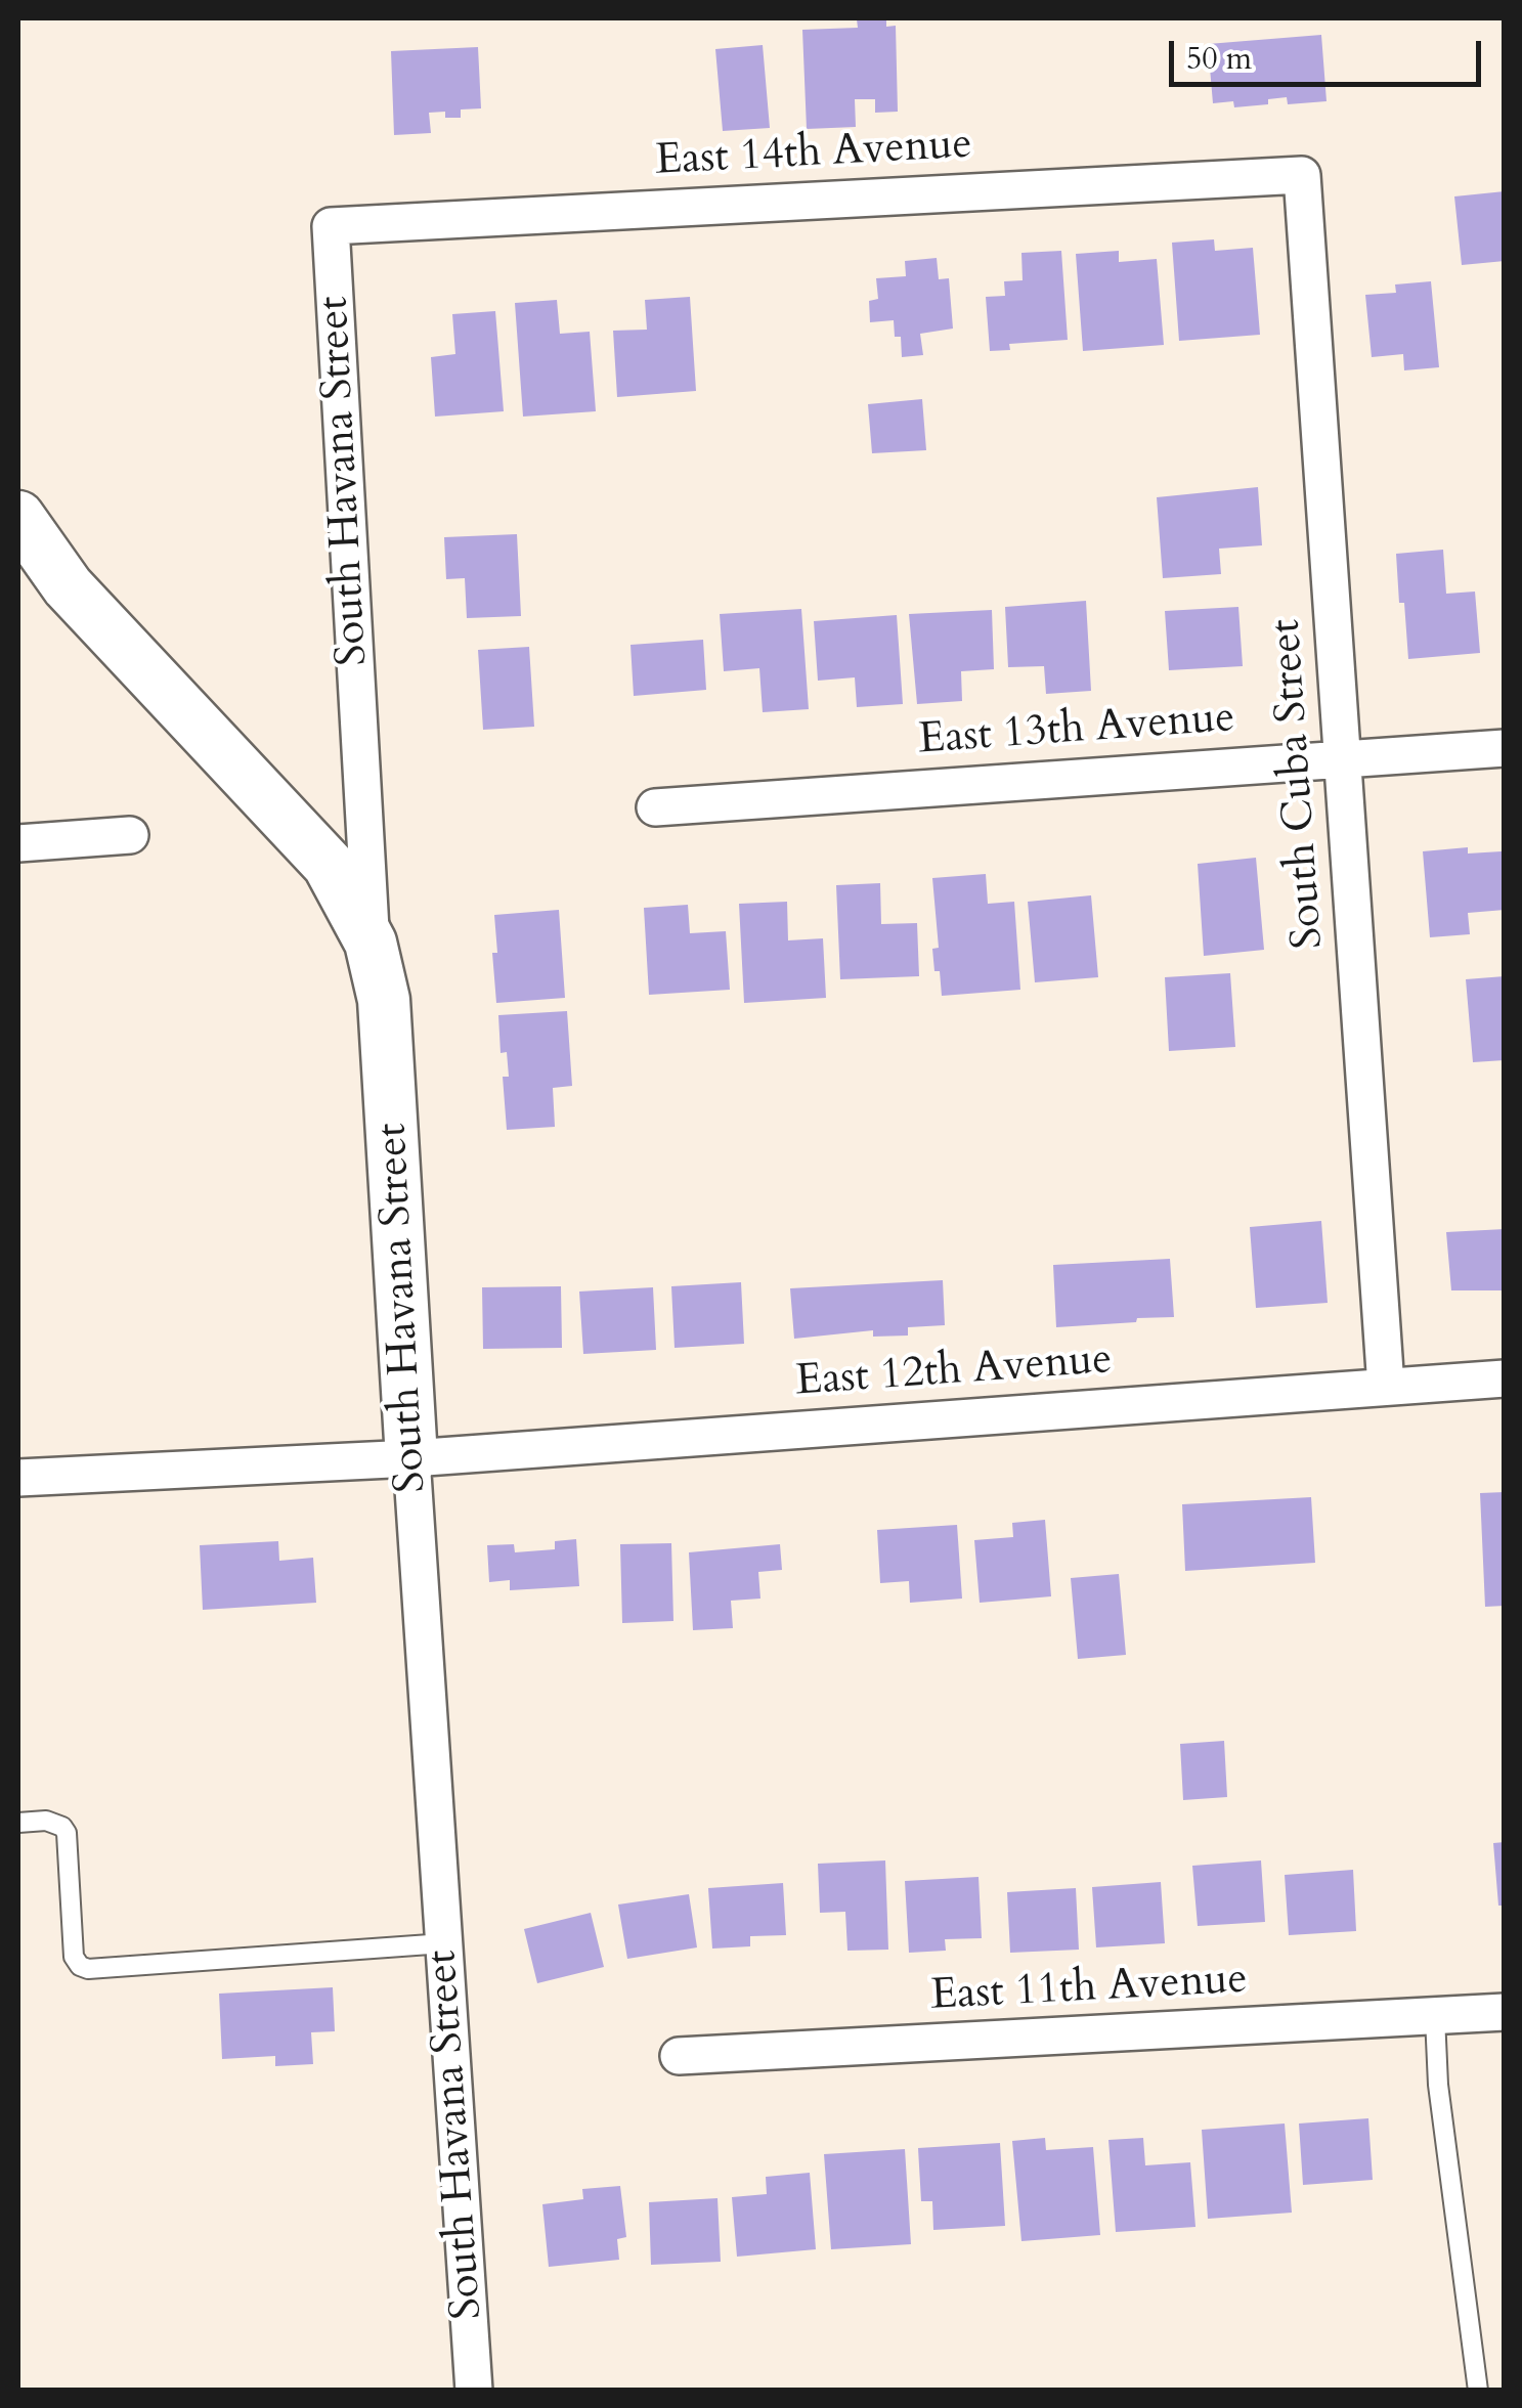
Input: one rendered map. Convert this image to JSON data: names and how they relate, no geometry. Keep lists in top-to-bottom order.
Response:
{
  "streets": {
    "street": [
      "East 14th Avenue",
      "South Havana Street",
      "East 13th Avenue",
      "South Cuba Street",
      "East 12th Avenue",
      "East 11th Avenue"
    ]
  },
  "crossings": [
    ["East 14th Avenue", "South Havana Street"],
    ["East 14th Avenue", "South Cuba Street"],
    ["South Havana Street", "East 12th Avenue"],
    ["East 13th Avenue", "South Cuba Street"],
    ["South Cuba Street", "East 12th Avenue"]
  ],
  "scale_bar": "50 m"
}
